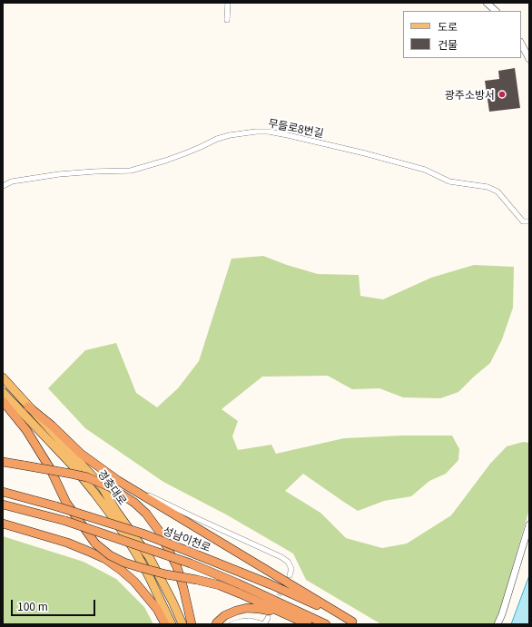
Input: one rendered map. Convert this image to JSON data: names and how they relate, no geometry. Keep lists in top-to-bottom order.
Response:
{
  "streets": {
    "highway": ["성남이천로"],
    "main road": ["경충대로"],
    "street": ["무들로8번길"]
  },
  "places": ["광주소방서"],
  "legend": ["도로", "건물"],
  "scale_bar": "100 m"
}
